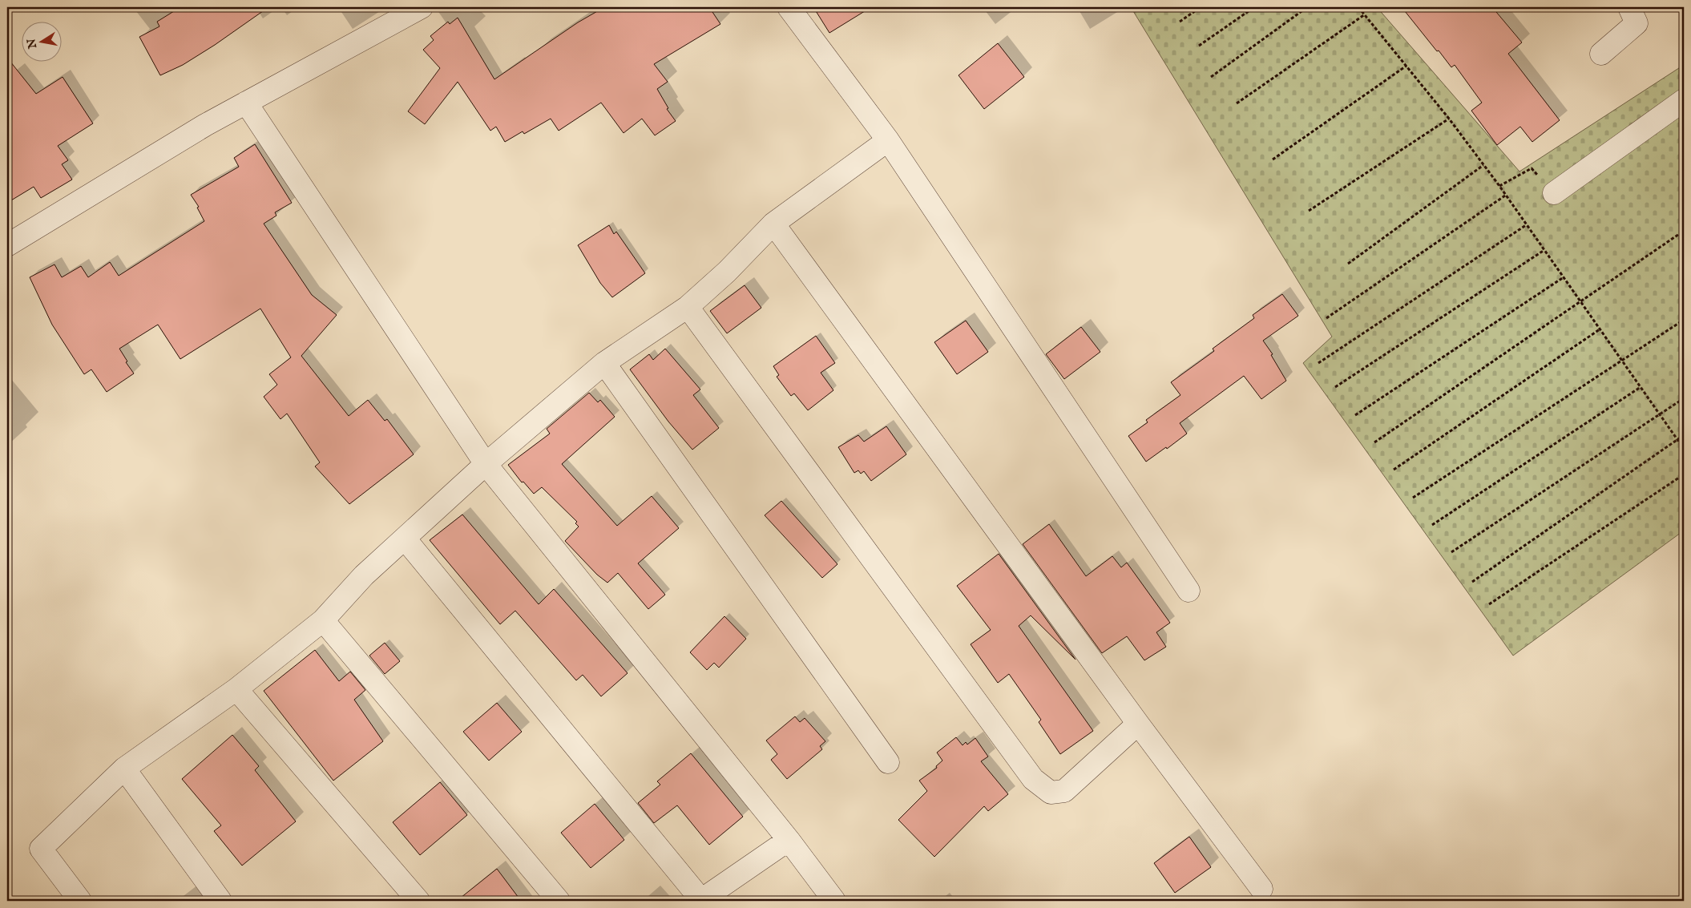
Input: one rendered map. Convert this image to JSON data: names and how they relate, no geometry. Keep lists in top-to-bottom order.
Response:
{
  "north": "left"
}
